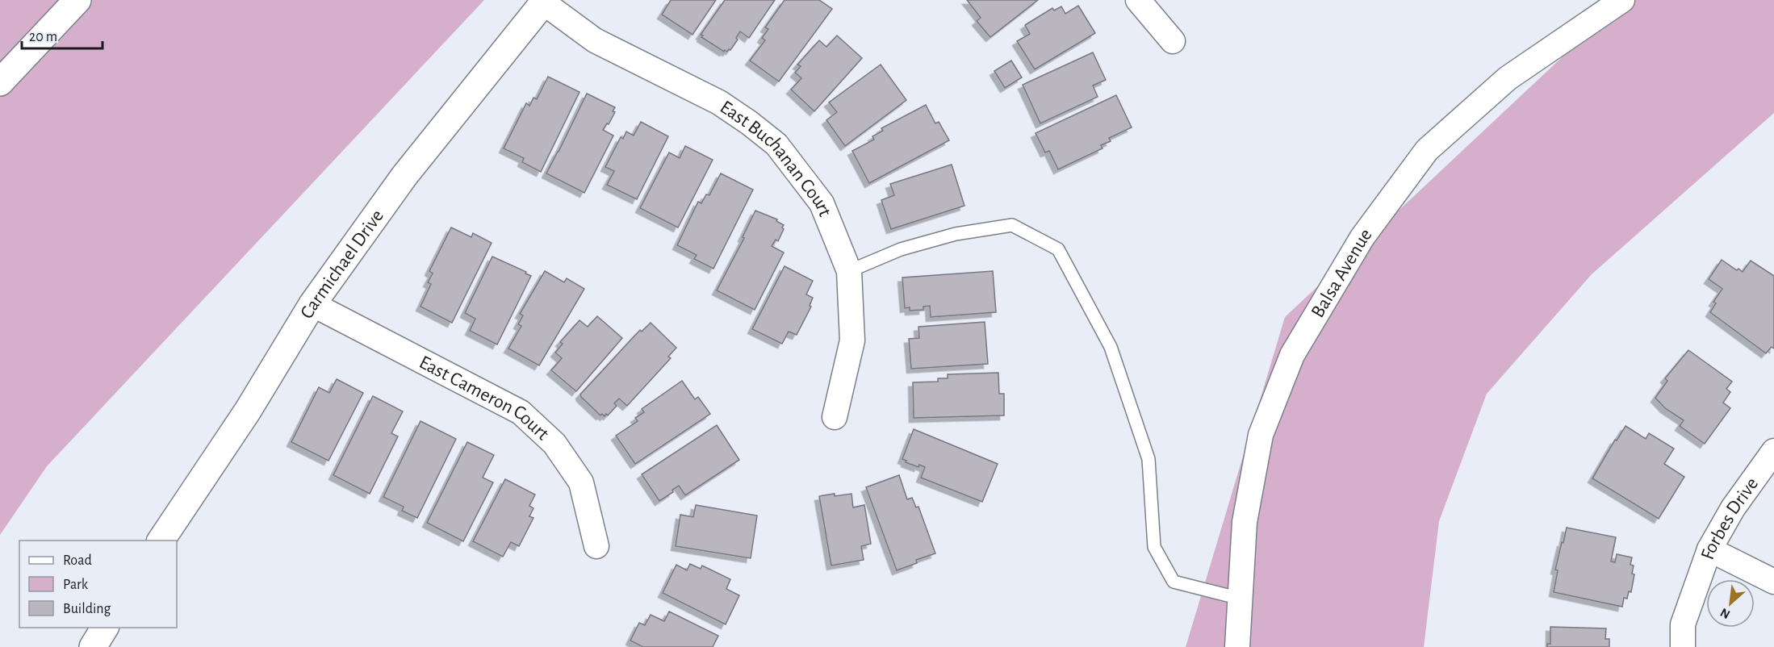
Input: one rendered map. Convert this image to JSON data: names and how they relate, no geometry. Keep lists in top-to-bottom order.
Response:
{
  "streets": {
    "main road": ["Carmichael Drive"],
    "street": [
      "East Buchanan Court",
      "Balsa Avenue",
      "East Cameron Court",
      "Forbes Drive"
    ]
  },
  "crossings": [
    ["East Buchanan Court", "Carmichael Drive"],
    ["Carmichael Drive", "East Cameron Court"]
  ],
  "legend": ["Road", "Park", "Building"],
  "scale_bar": "20 m",
  "north": "bottom left"
}
